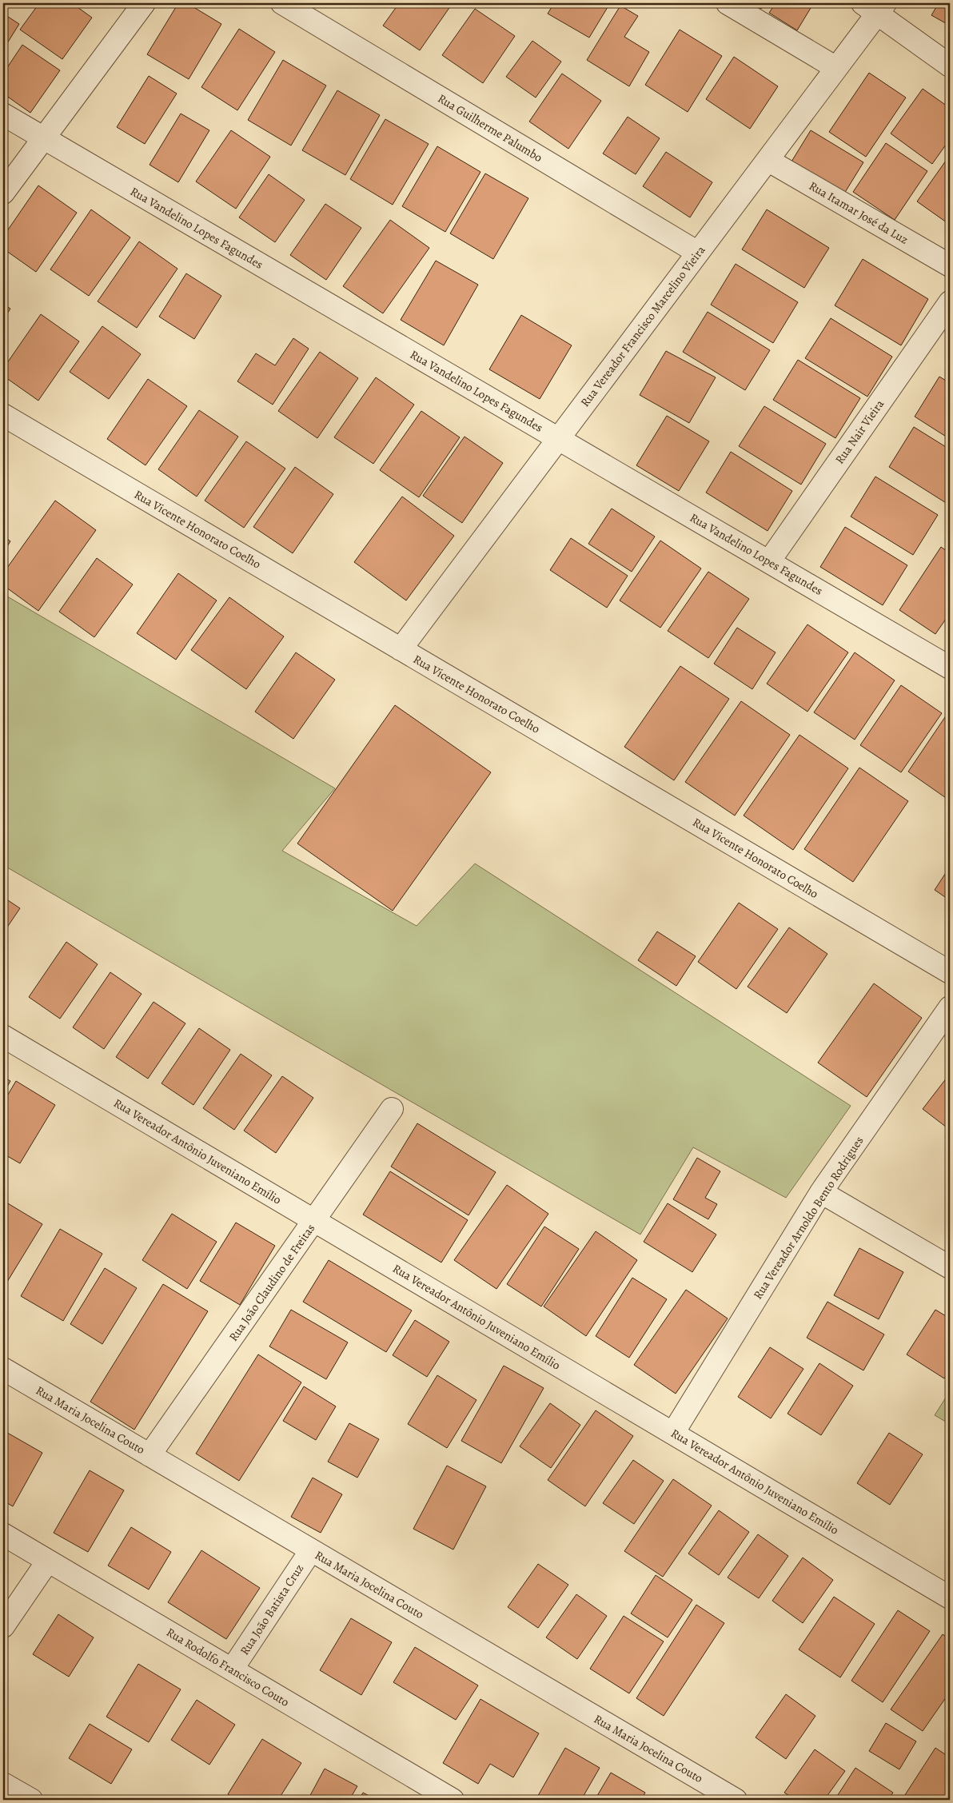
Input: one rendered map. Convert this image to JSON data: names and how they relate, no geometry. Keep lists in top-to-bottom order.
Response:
{
  "streets": {
    "street": [
      "Rua Guilherme Palumbo",
      "Rua Itamar José da Luz",
      "Rua Vandelino Lopes Fagundes",
      "Rua Vereador Francisco Marcelino Vieira",
      "Rua Nair Vieira",
      "Rua Vicente Honorato Coelho",
      "Rua Vereador Antônio Juveniano Emílio",
      "Rua Vereador Arnoldo Bento Rodrigues",
      "Rua João Claudino de Freitas",
      "Rua Maria Jocelina Couto",
      "Rua João Batista Cruz",
      "Rua Rodolfo Francisco Couto"
    ]
  },
  "crossings": [
    ["Rua Guilherme Palumbo", "Rua Vereador Francisco Marcelino Vieira"],
    ["Rua Itamar José da Luz", "Rua Vereador Francisco Marcelino Vieira"],
    ["Rua Vandelino Lopes Fagundes", "Rua Vereador Francisco Marcelino Vieira"],
    ["Rua Vandelino Lopes Fagundes", "Rua Nair Vieira"],
    ["Rua Vereador Francisco Marcelino Vieira", "Rua Vicente Honorato Coelho"],
    ["Rua Vereador Antônio Juveniano Emílio", "Rua Vereador Arnoldo Bento Rodrigues"],
    ["Rua Vereador Antônio Juveniano Emílio", "Rua João Claudino de Freitas"],
    ["Rua João Claudino de Freitas", "Rua Maria Jocelina Couto"],
    ["Rua Maria Jocelina Couto", "Rua João Batista Cruz"],
    ["Rua João Batista Cruz", "Rua Rodolfo Francisco Couto"]
  ]
}
